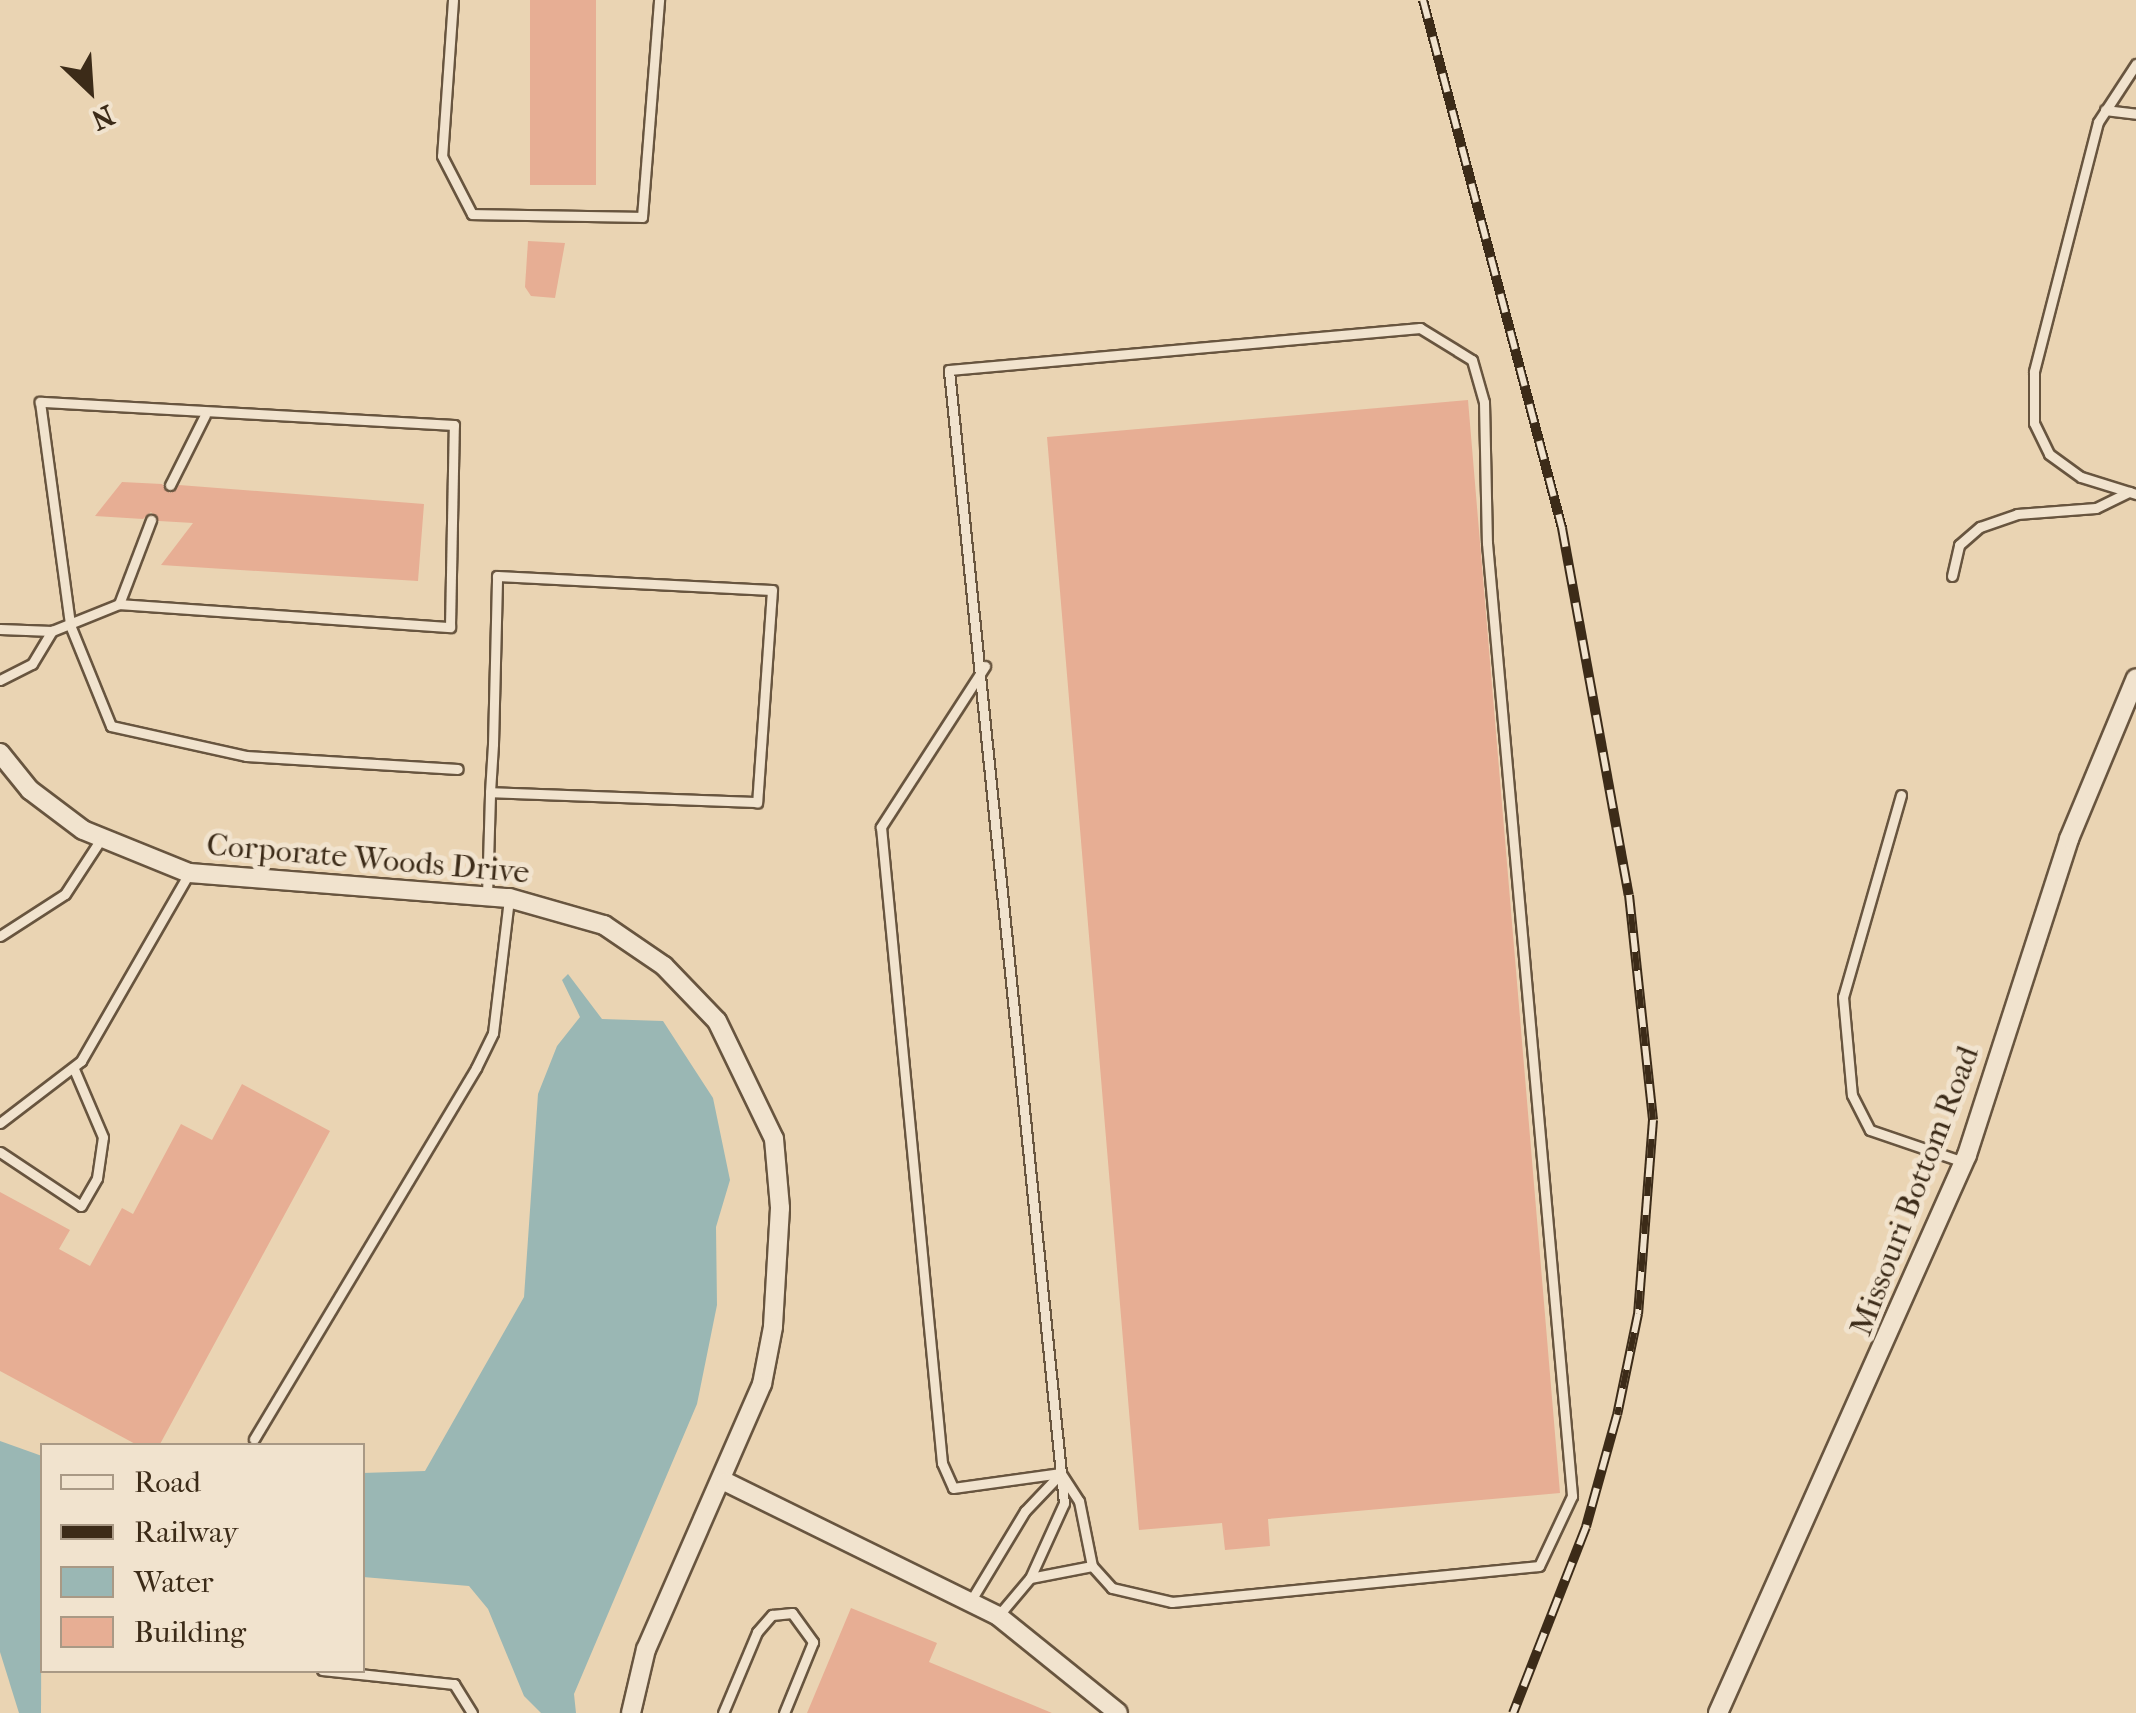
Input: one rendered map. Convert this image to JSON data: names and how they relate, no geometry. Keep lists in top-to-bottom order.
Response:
{
  "streets": {
    "street": ["Corporate Woods Drive", "Missouri Bottom Road"]
  },
  "legend": [
    "Road",
    "Railway",
    "Water",
    "Building"
  ],
  "north": "bottom right"
}
